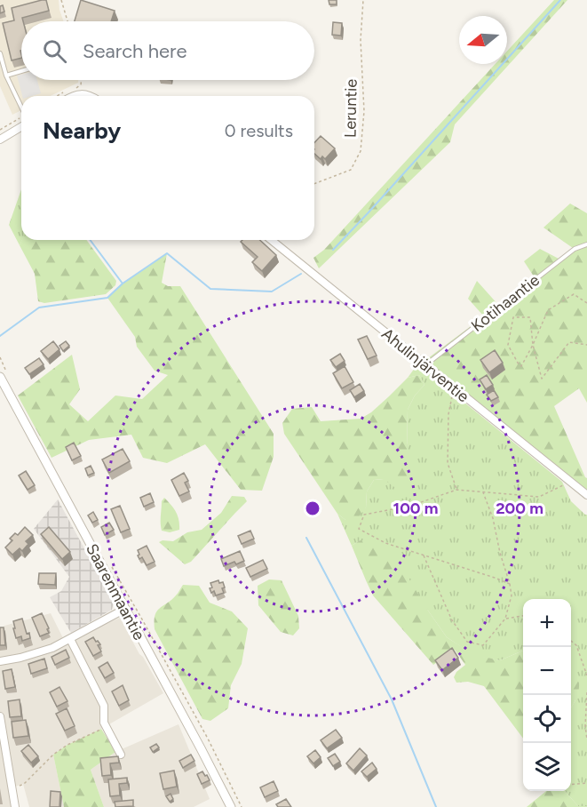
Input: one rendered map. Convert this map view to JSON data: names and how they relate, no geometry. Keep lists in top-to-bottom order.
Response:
{
  "streets": {
    "street": ["Ahulinjärventie", "Saarenmaantie"],
    "lane": ["Kotihaantie"],
    "path": ["Leruntie"]
  },
  "crossings": [
    ["Kotihaantie", "Ahulinjärventie"]
  ],
  "north": "left",
  "page": {
    "search": "Search here",
    "heading": ["Nearby", "0 results"],
    "map_buttons": ["+", "−"]
  },
  "rings": ["100 m", "200 m"]
}
